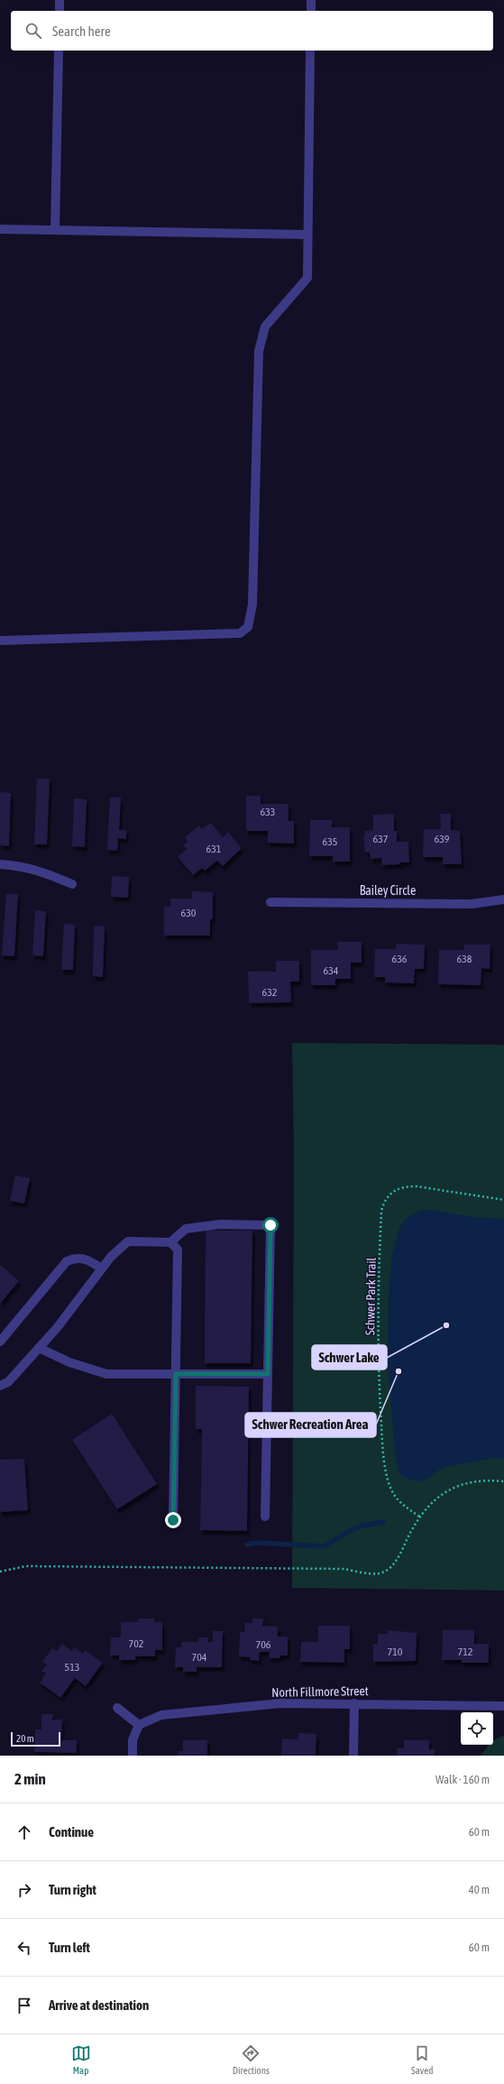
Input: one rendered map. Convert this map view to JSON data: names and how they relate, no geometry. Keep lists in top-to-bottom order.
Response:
{
  "streets": {
    "street": ["Bailey Circle", "North Fillmore Street"],
    "path": ["Schwer Park Trail"]
  },
  "places": ["Schwer Lake", "Schwer Recreation Area"],
  "house_numbers": [
    "633",
    "637",
    "639",
    "635",
    "631",
    "630",
    "636",
    "638",
    "634",
    "632",
    "702",
    "706",
    "710",
    "712",
    "704",
    "513"
  ],
  "scale_bar": "20 m",
  "page": {
    "search": "Search here",
    "scale": "20 m",
    "heading": ["2 min", "Walk · 160 m"],
    "list": [
      ["Continue", "60 m"],
      ["Turn right", "40 m"],
      ["Turn left", "60 m"],
      "Arrive at destination"
    ],
    "nav": ["Map", "Directions", "Saved"]
  }
}
